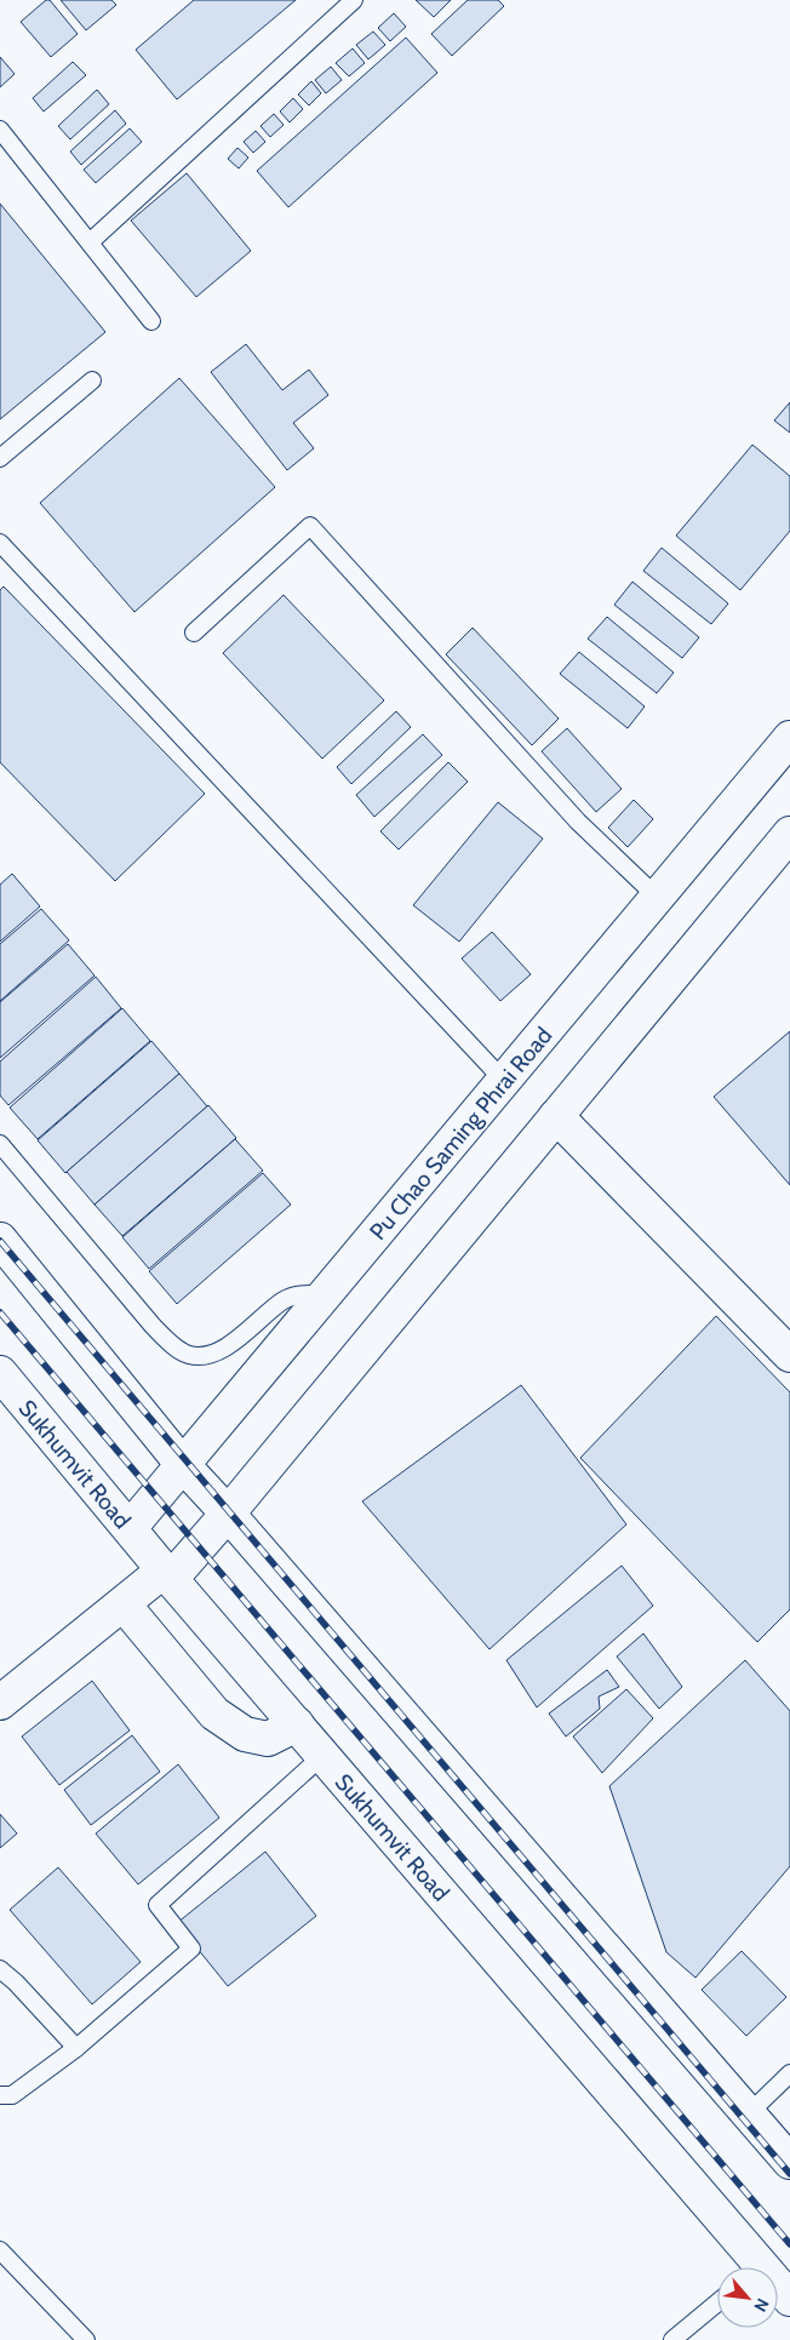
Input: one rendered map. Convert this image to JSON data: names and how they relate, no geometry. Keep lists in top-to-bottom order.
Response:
{
  "streets": {
    "main road": ["Pu Chao Saming Phrai Road", "Sukhumvit Road"]
  },
  "crossings": [
    ["Pu Chao Saming Phrai Road", "Sukhumvit Road"]
  ],
  "north": "bottom right"
}
